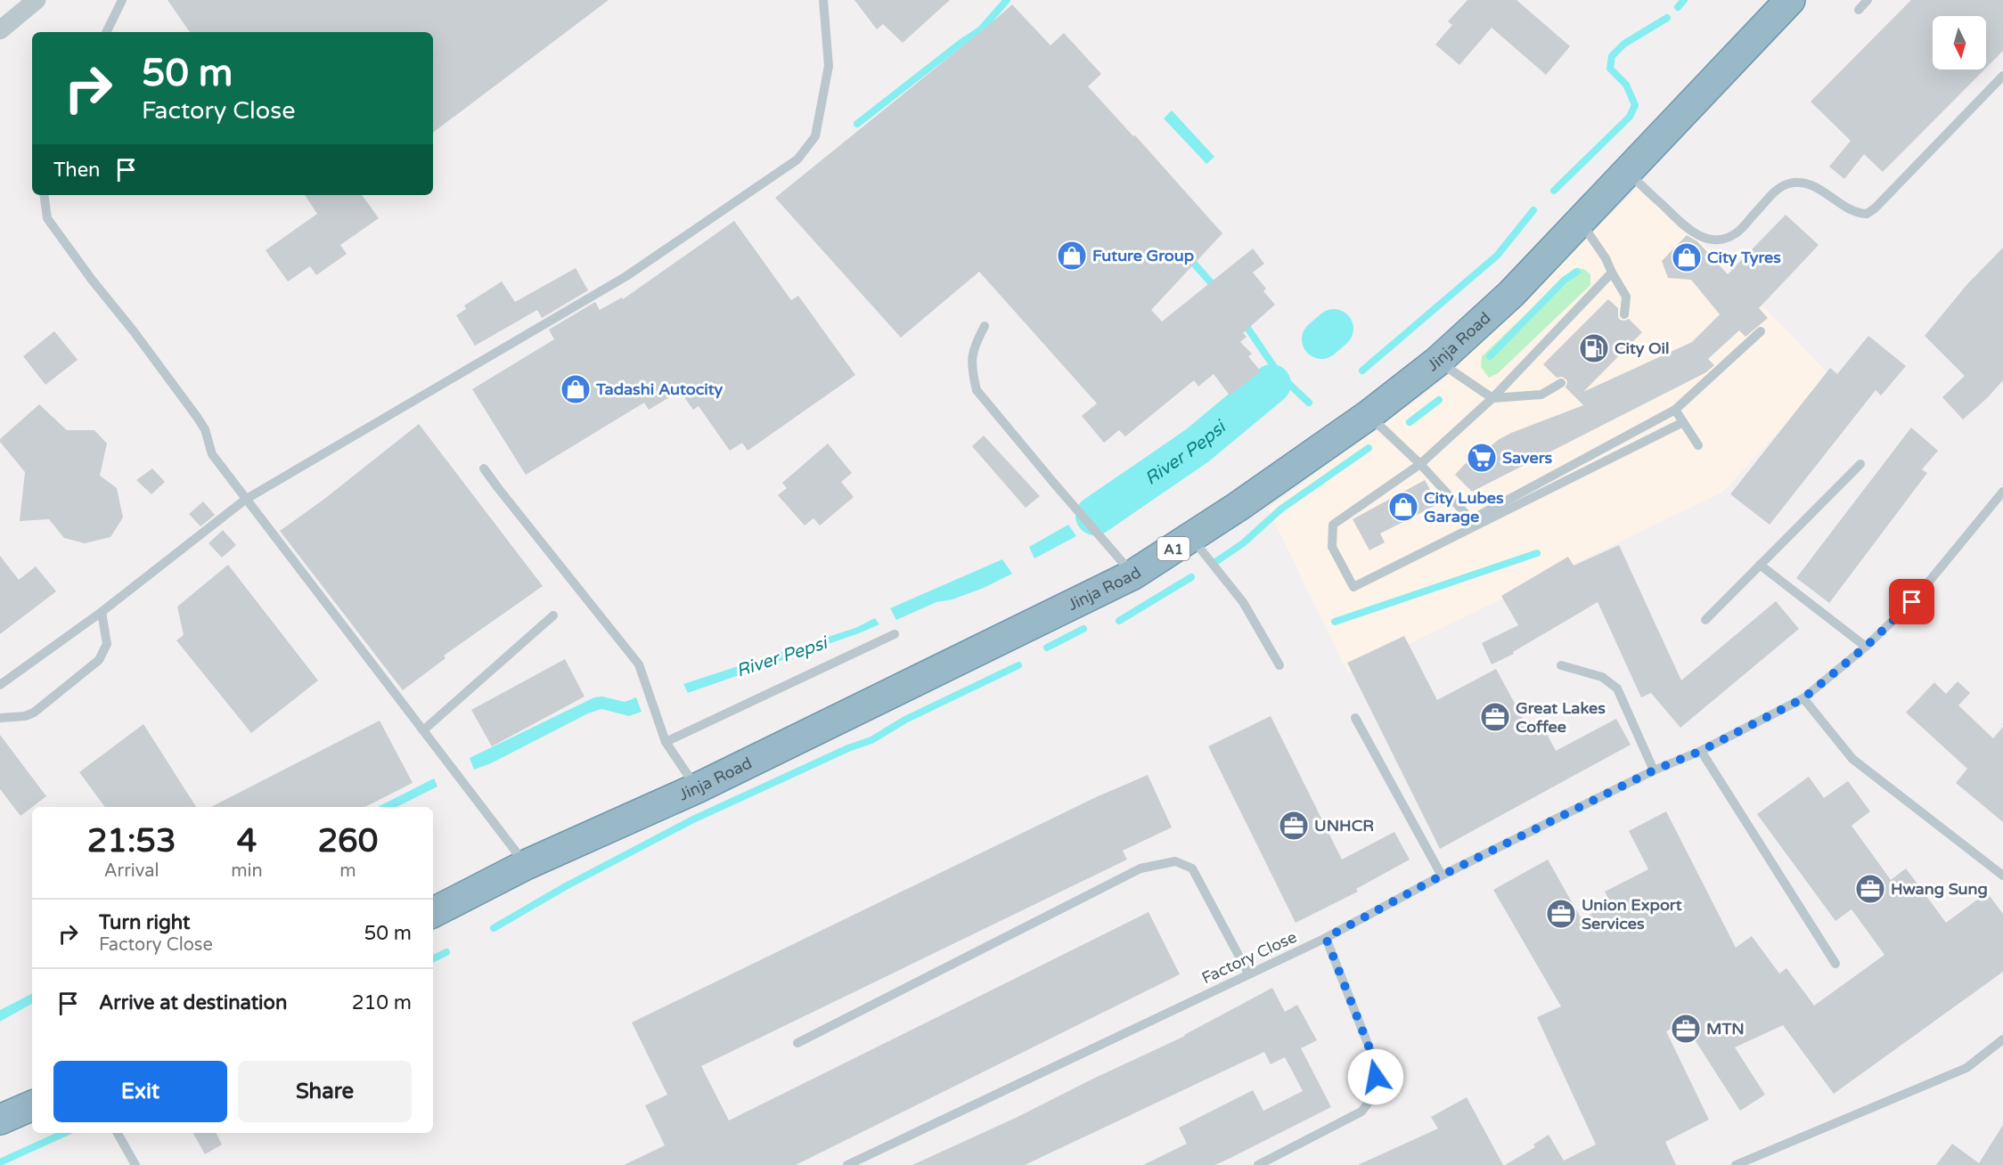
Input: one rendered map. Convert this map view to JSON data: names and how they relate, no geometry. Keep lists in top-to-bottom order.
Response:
{
  "streets": {
    "highway": ["Jinja Road", "A1"],
    "lane": ["Factory Close"]
  },
  "water": ["River Pepsi"],
  "places": {
    "shop": [
      "Future Group",
      "City Tyres",
      "Tadashi Autocity",
      "City Lubes Garage"
    ],
    "fuel station": ["City Oil"],
    "supermarket": ["Savers"],
    "office": [
      "Great Lakes Coffee",
      "UNHCR",
      "Hwang Sung",
      "Union Export Services",
      "MTN"
    ]
  },
  "north": "bottom",
  "page": {
    "turn": ["50 m", "Factory Close"],
    "then": "Then",
    "eta": [
      "21:53",
      "Arrival",
      "4",
      "min",
      "260",
      "m"
    ],
    "list": [
      {
        "name": "Turn right",
        "note": "Factory Close",
        "value": "50 m"
      },
      {
        "name": "Arrive at destination",
        "value": "210 m"
      }
    ],
    "buttons": ["Exit", "Share"]
  }
}
